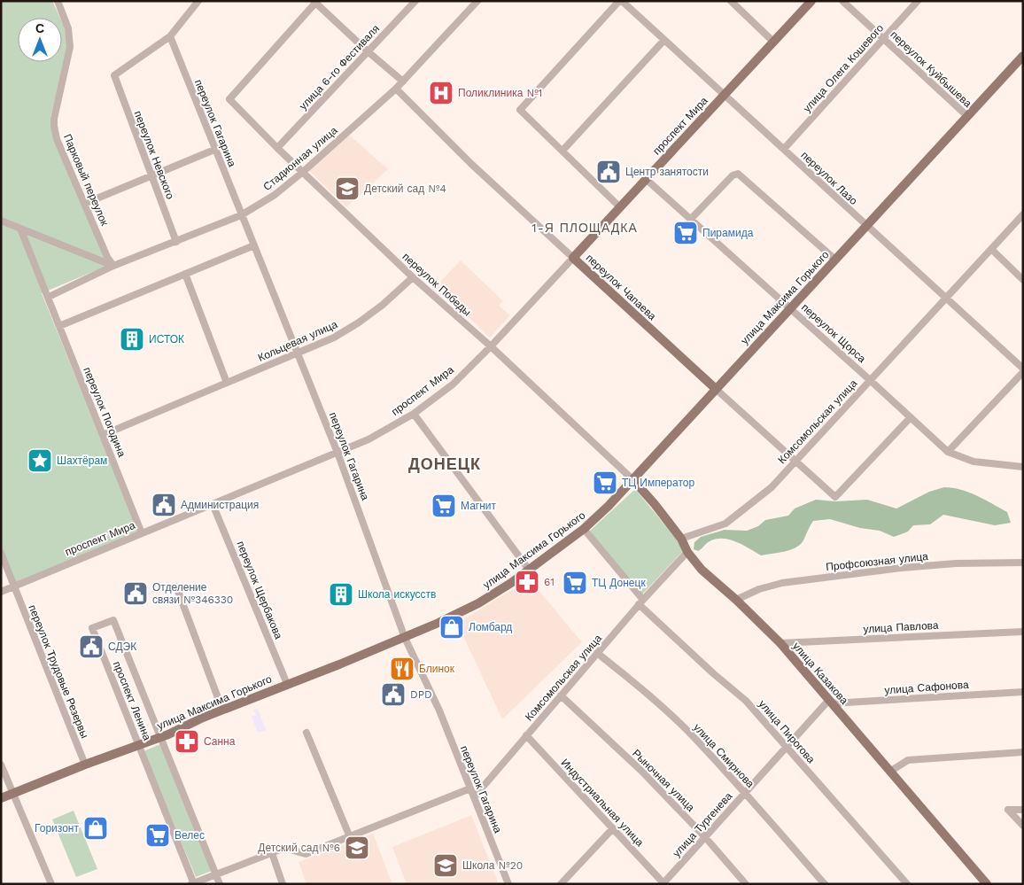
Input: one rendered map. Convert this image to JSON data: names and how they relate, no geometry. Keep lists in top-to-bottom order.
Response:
{
  "streets": {
    "main road": [
      "проспект Мира",
      "переулок Чапаева",
      "улица Максима Горького",
      "улица Казакова"
    ],
    "street": [
      "улица 6-го Фестиваля",
      "улица Олега Кошевого",
      "переулок Куйбышева",
      "переулок Гагарина",
      "переулок Невского",
      "Стадионная улица",
      "переулок Лазо",
      "Парковый переулок",
      "переулок Победы",
      "переулок Щорса",
      "Кольцевая улица",
      "переулок Погодина",
      "Комсомольская улица",
      "Профсоюзная улица",
      "переулок Щербакова",
      "улица Павлова",
      "переулок Трудовые Резервы",
      "улица Сафонова",
      "проспект Ленина",
      "улица Пирогова",
      "улица Смирнова",
      "Рыночная улица",
      "Индустриальная улица",
      "улица Тургенева"
    ]
  },
  "crossings": [
    ["улица 6-го Фестиваля", "переулок Победы"],
    ["улица Олега Кошевого", "переулок Куйбышева"],
    ["улица Олега Кошевого", "переулок Лазо"],
    ["переулок Куйбышева", "улица Максима Горького"],
    ["переулок Гагарина", "проспект Мира"],
    ["переулок Гагарина", "переулок Невского"],
    ["переулок Гагарина", "Стадионная улица"],
    ["переулок Гагарина", "улица Максима Горького"],
    ["переулок Гагарина", "Кольцевая улица"],
    ["переулок Гагарина", "Комсомольская улица"],
    ["проспект Мира", "переулок Лазо"],
    ["проспект Мира", "переулок Победы"],
    ["проспект Мира", "переулок Чапаева"],
    ["проспект Мира", "переулок Щорса"],
    ["проспект Мира", "переулок Погодина"],
    ["проспект Мира", "переулок Щербакова"],
    ["проспект Мира", "переулок Трудовые Резервы"],
    ["переулок Невского", "Стадионная улица"],
    ["Стадионная улица", "Парковый переулок"],
    ["Стадионная улица", "переулок Победы"],
    ["Стадионная улица", "переулок Чапаева"],
    ["Стадионная улица", "переулок Погодина"],
    ["переулок Лазо", "улица Максима Горького"],
    ["переулок Лазо", "Комсомольская улица"],
    ["переулок Победы", "улица Максима Горького"],
    ["переулок Победы", "Кольцевая улица"],
    ["переулок Победы", "улица Казакова"],
    ["переулок Чапаева", "улица Максима Горького"],
    ["переулок Чапаева", "переулок Щорса"],
    ["переулок Чапаева", "Комсомольская улица"],
    ["улица Максима Горького", "переулок Щорса"],
    ["улица Максима Горького", "переулок Щербакова"],
    ["улица Максима Горького", "переулок Трудовые Резервы"],
    ["улица Максима Горького", "улица Казакова"],
    ["улица Максима Горького", "проспект Ленина"],
    ["улица Максима Горького", "улица Пирогова"],
    ["переулок Щорса", "Комсомольская улица"],
    ["Кольцевая улица", "переулок Погодина"],
    ["Комсомольская улица", "улица Казакова"],
    ["Комсомольская улица", "улица Пирогова"],
    ["Комсомольская улица", "улица Смирнова"],
    ["Комсомольская улица", "Рыночная улица"],
    ["Комсомольская улица", "Индустриальная улица"],
    ["Профсоюзная улица", "улица Казакова"],
    ["улица Павлова", "улица Казакова"],
    ["улица Казакова", "улица Сафонова"],
    ["улица Казакова", "улица Тургенева"],
    ["улица Сафонова", "улица Тургенева"],
    ["улица Пирогова", "улица Тургенева"],
    ["улица Смирнова", "улица Тургенева"],
    ["Рыночная улица", "улица Тургенева"],
    ["Индустриальная улица", "улица Тургенева"]
  ],
  "districts": ["1-Я ПЛОЩАДКА", "ДОНЕЦК"],
  "places": {
    "hospital": ["Поликлиника №1"],
    "public building": [
      "Центр занятости",
      "Администрация",
      "Отделение связи №346330",
      "СДЭК",
      "DPD"
    ],
    "school or university": ["Детский сад №4", "Детский сад №6", "Школа №20"],
    "supermarket": [
      "Пирамида",
      "ТЦ Император",
      "Магнит",
      "ТЦ Донецк",
      "Велес"
    ],
    "building": ["ИСТОК", "Школа искусств"],
    "place": ["Шахтёрам"],
    "pharmacy": ["61", "Санна"],
    "shop": ["Ломбард", "Горизонт"],
    "restaurant": ["Блинок"]
  },
  "north": "top"
}
